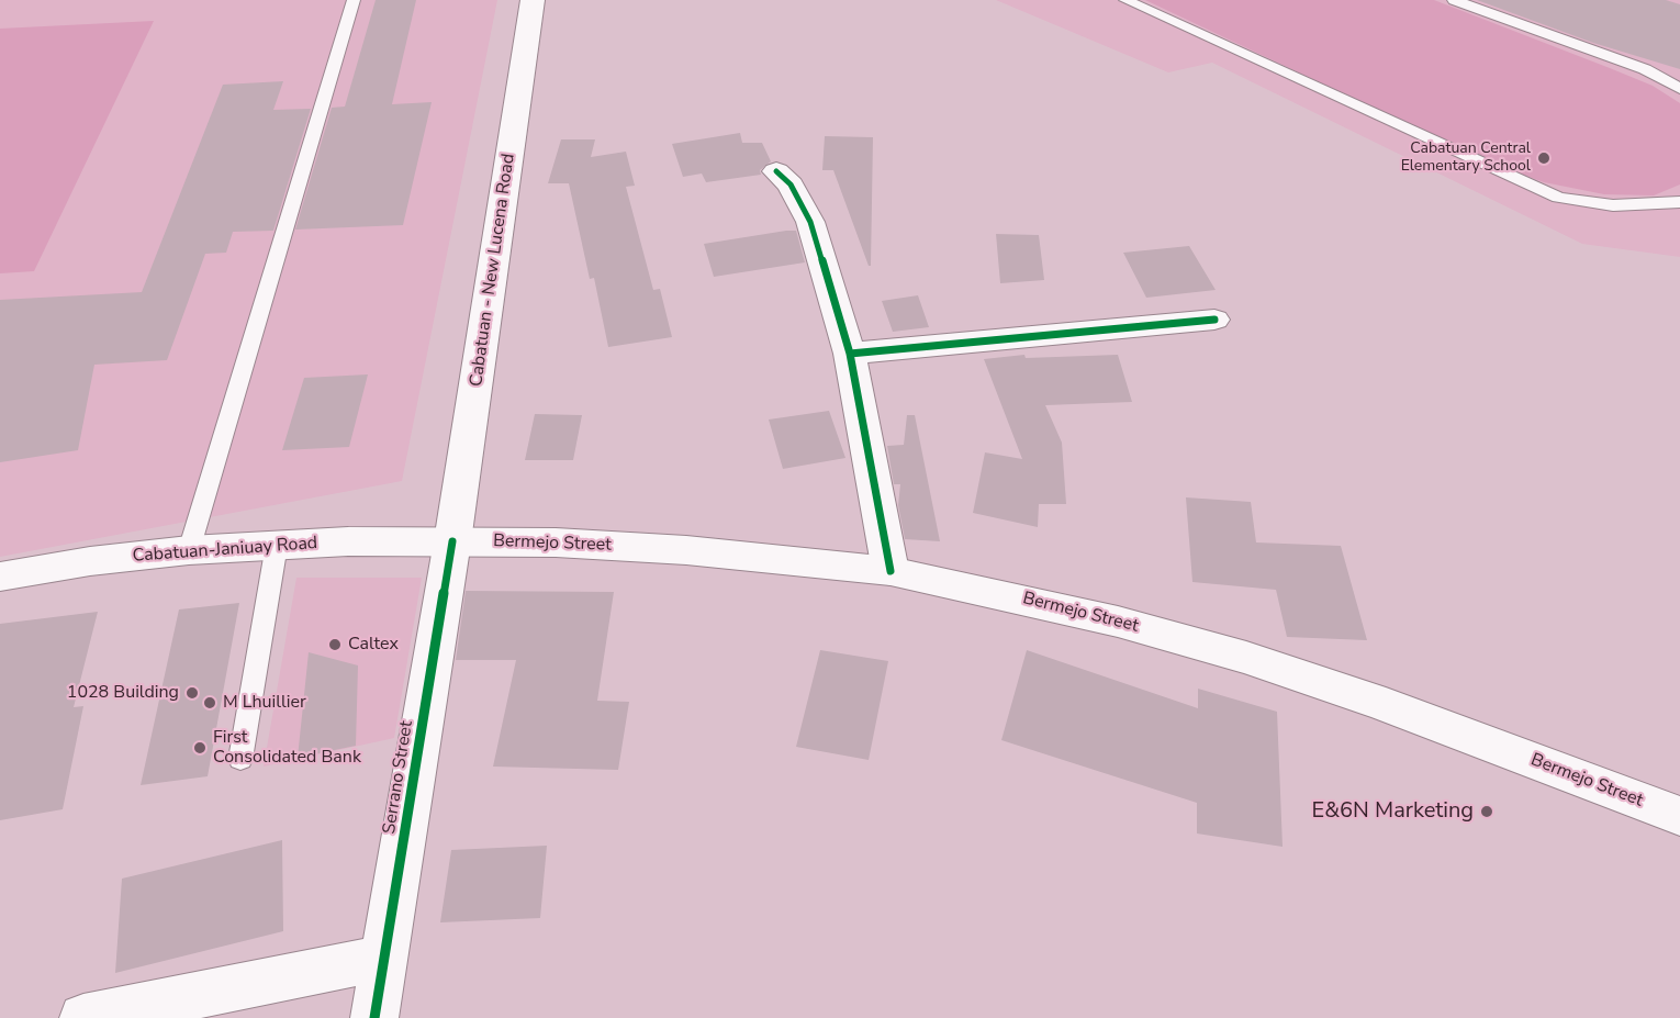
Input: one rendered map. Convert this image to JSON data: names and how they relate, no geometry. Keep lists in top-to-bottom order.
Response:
{
  "streets": {
    "main road": [
      "Cabatuan - New Lucena Road",
      "Bermejo Street",
      "Cabatuan-Janiuay Road",
      "Serrano Street"
    ]
  },
  "crossings": [
    ["Cabatuan - New Lucena Road", "Bermejo Street"],
    ["Cabatuan - New Lucena Road", "Cabatuan-Janiuay Road"],
    ["Cabatuan - New Lucena Road", "Serrano Street"],
    ["Bermejo Street", "Cabatuan-Janiuay Road"],
    ["Bermejo Street", "Serrano Street"],
    ["Cabatuan-Janiuay Road", "Serrano Street"]
  ],
  "places": [
    "Cabatuan Central Elementary School",
    "Caltex",
    "1028 Building",
    "M Lhuillier",
    "First Consolidated Bank",
    "E&6N Marketing"
  ]
}
